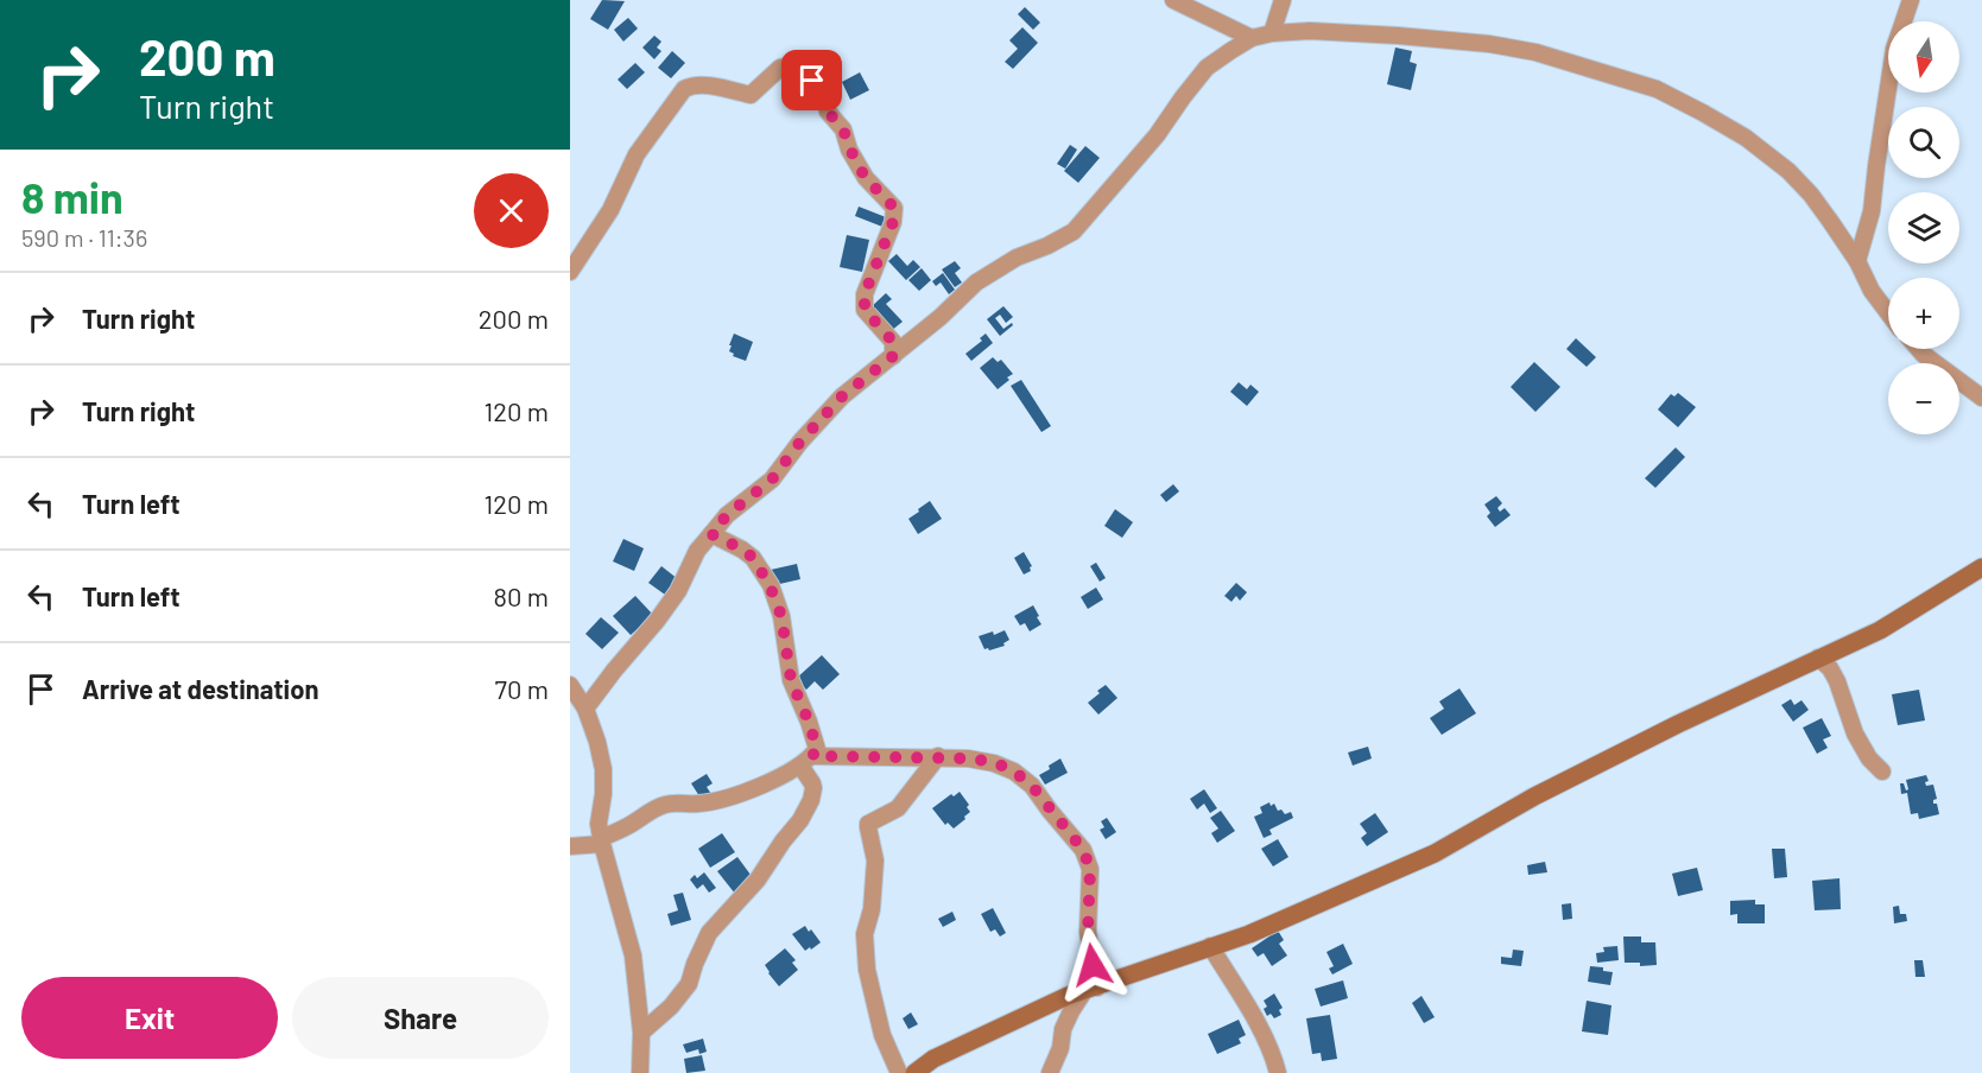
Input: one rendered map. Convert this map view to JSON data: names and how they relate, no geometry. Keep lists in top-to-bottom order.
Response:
{
  "north": "bottom",
  "page": {
    "turn": ["200 m", "Turn right"],
    "map_buttons": ["+", "−"],
    "heading": ["8 min", "590 m · 11:36"],
    "list": [
      {
        "name": "Turn right",
        "value": "200 m"
      },
      {
        "name": "Turn right",
        "value": "120 m"
      },
      {
        "name": "Turn left",
        "value": "120 m"
      },
      {
        "name": "Turn left",
        "value": "80 m"
      },
      {
        "name": "Arrive at destination",
        "value": "70 m"
      }
    ],
    "buttons": ["Exit", "Share"]
  }
}
